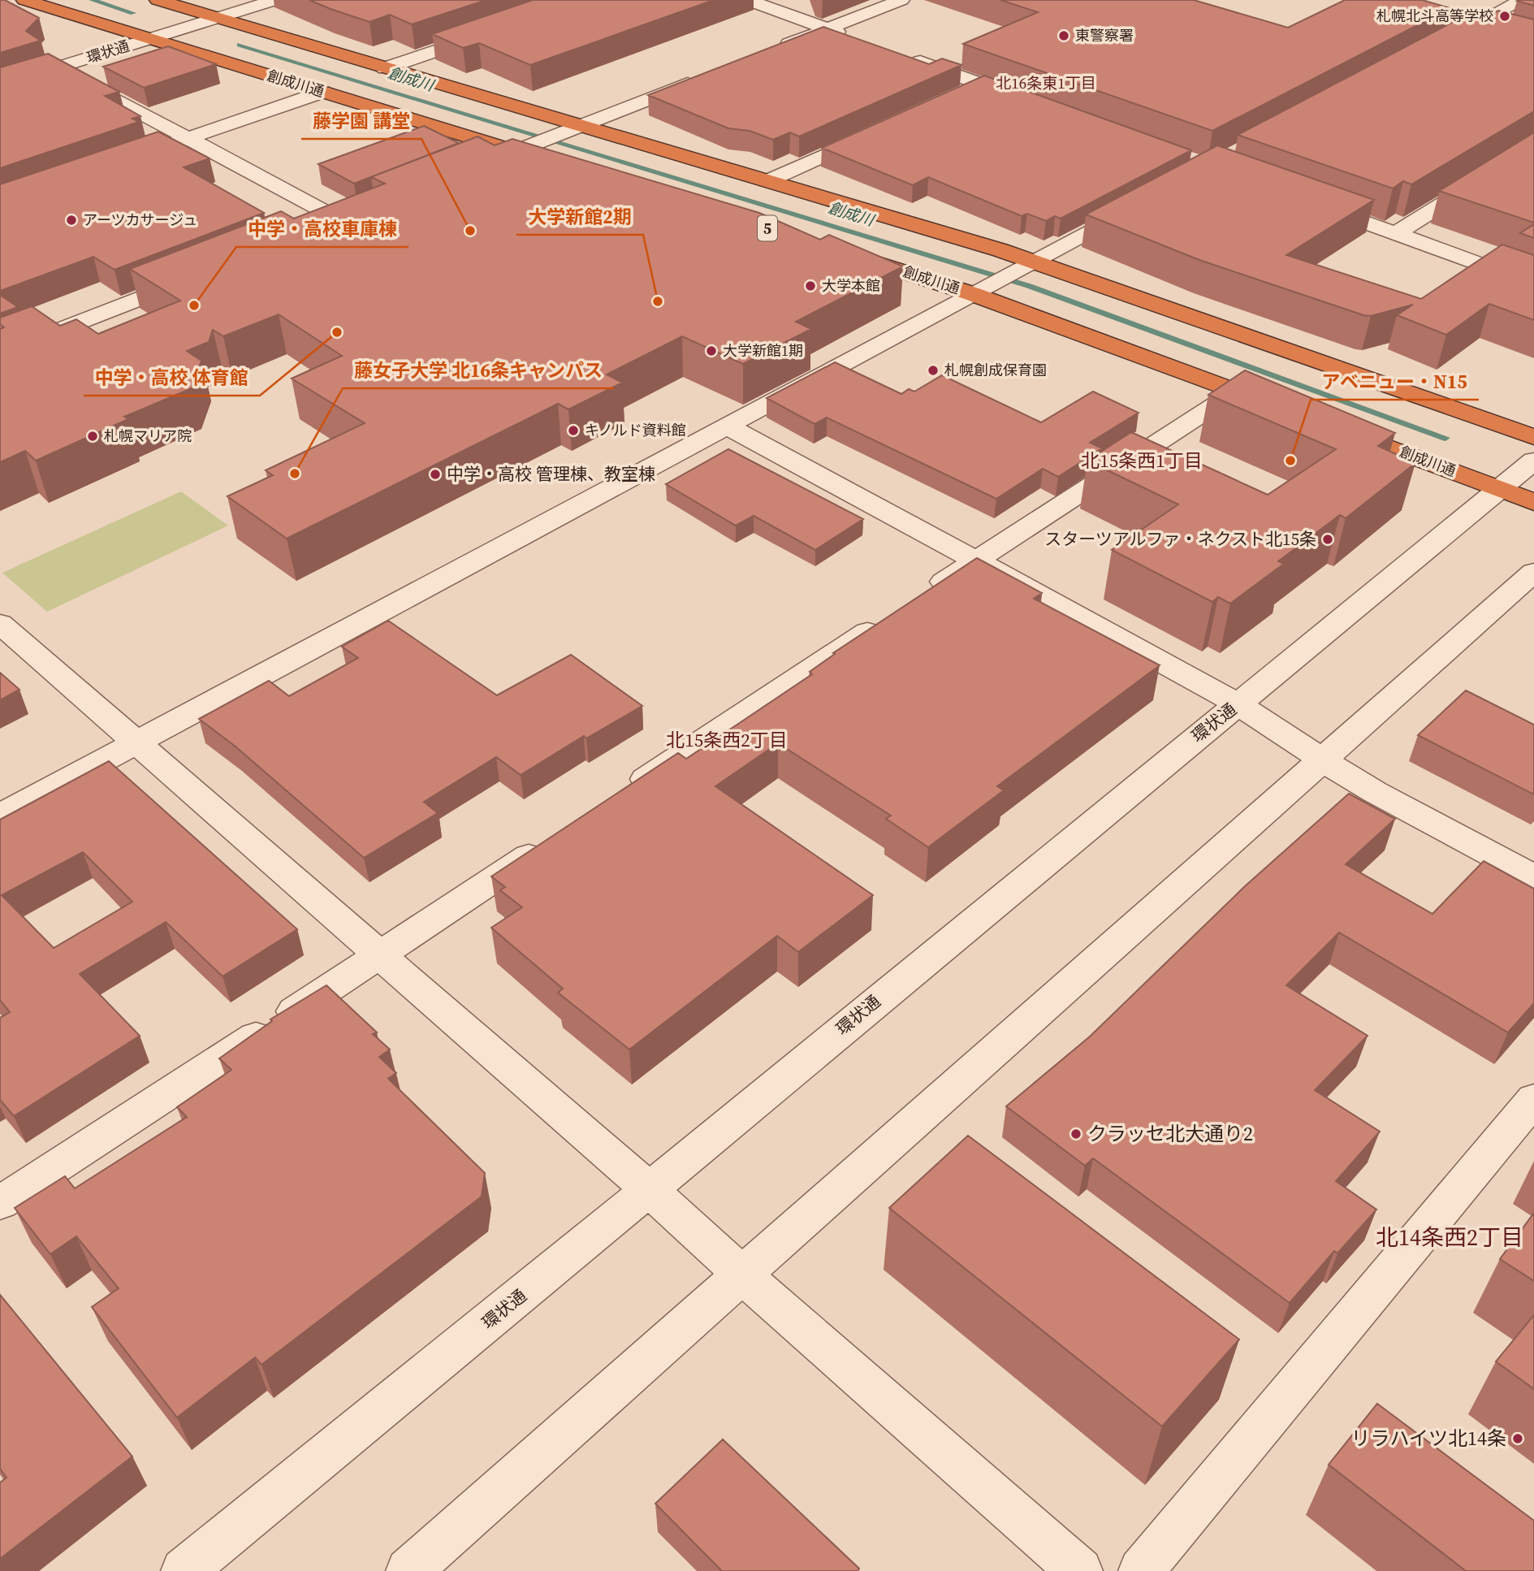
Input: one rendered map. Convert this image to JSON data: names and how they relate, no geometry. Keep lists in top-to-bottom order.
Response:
{
  "streets": {
    "highway": ["創成川通"],
    "street": ["環状通"]
  },
  "crossings": [
    ["環状通", "創成川通"]
  ],
  "districts": [
    "北16条東1丁目",
    "北15条西1丁目",
    "北15条西2丁目",
    "北14条西2丁目"
  ],
  "water": ["創成川"],
  "places": [
    "札幌北斗高等学校",
    "東警察署",
    "アーツカサージュ",
    "藤学園 講堂",
    "大学本館",
    "大学新館2期",
    "中学・高校車庫棟",
    "中学・高校 体育館",
    "大学新館1期",
    "札幌創成保育園",
    "キノルド資料館",
    "札幌マリア院",
    "アベニュー・N15",
    "藤女子大学 北16条キャンパス",
    "中学・高校 管理棟、教室棟",
    "スターツアルファ・ネクスト北15条",
    "クラッセ北大通り2",
    "リラハイツ北14条"
  ]
}
